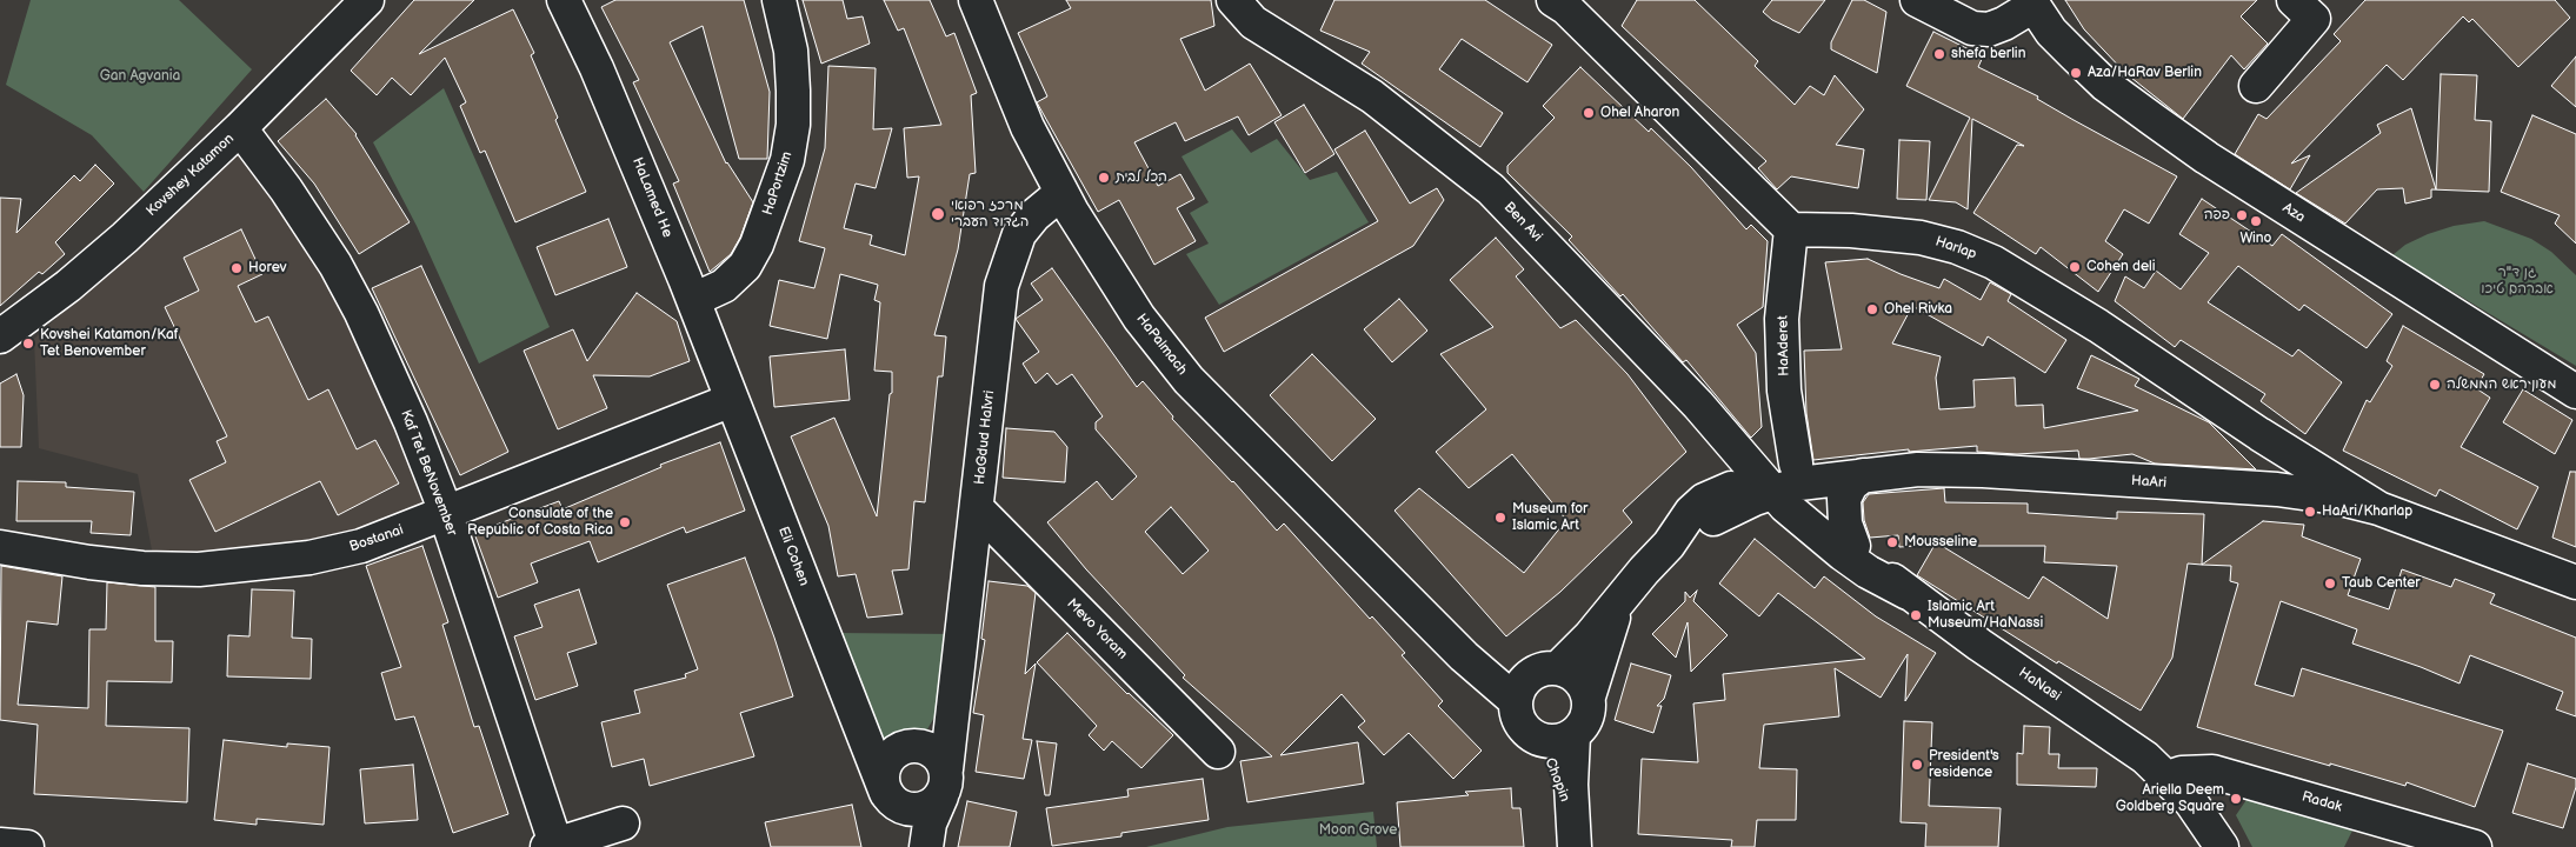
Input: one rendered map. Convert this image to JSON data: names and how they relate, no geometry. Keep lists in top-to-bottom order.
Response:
{
  "streets": {
    "street": [
      "Kovshey Katamon",
      "HaPortzim",
      "HaLamed He",
      "Aza",
      "Ben Avi",
      "Harlap",
      "HaPalmach",
      "HaAderet",
      "HaGdud HaIvri",
      "Kaf Tet BeNovember",
      "HaAri",
      "Bostanai",
      "Eli Cohen",
      "Mevo Yoram",
      "HaNasi",
      "Chopin",
      "Radak"
    ]
  },
  "crossings": [
    ["Kovshey Katamon", "Kaf Tet BeNovember"],
    ["HaPortzim", "HaLamed He"],
    ["HaLamed He", "Bostanai"],
    ["HaLamed He", "Eli Cohen"],
    ["Ben Avi", "HaAri"],
    ["Ben Avi", "HaNasi"],
    ["Harlap", "HaAderet"],
    ["Harlap", "HaAri"],
    ["HaPalmach", "HaGdud HaIvri"],
    ["HaPalmach", "Chopin"],
    ["HaGdud HaIvri", "Eli Cohen"],
    ["HaGdud HaIvri", "Mevo Yoram"],
    ["Kaf Tet BeNovember", "Bostanai"],
    ["HaAri", "HaNasi"],
    ["Bostanai", "Eli Cohen"],
    ["HaNasi", "Radak"]
  ],
  "parks": ["Gan Agvania", "גן ד\"ר אברהם טיכו", "Moon Grove"],
  "places": [
    "shefa berlin",
    "Aza/HaRav Berlin",
    "Ohel Aharon",
    "הכל לבית",
    "מרכז רפואי הגדוד העברי",
    "פפה",
    "Wino",
    "Cohen deli",
    "Horev",
    "Ohel Rivka",
    "Kovshei Katamon/Kaf Tet Benovember",
    "מעון ראש הממשלה",
    "HaAri/Kharlap",
    "Museum for Islamic Art",
    "Consulate of the Republic of Costa Rica",
    "Mousseline",
    "Taub Center",
    "Islamic Art Museum/HaNassi",
    "President's residence",
    "Ariella Deem Goldberg Square"
  ]
}
